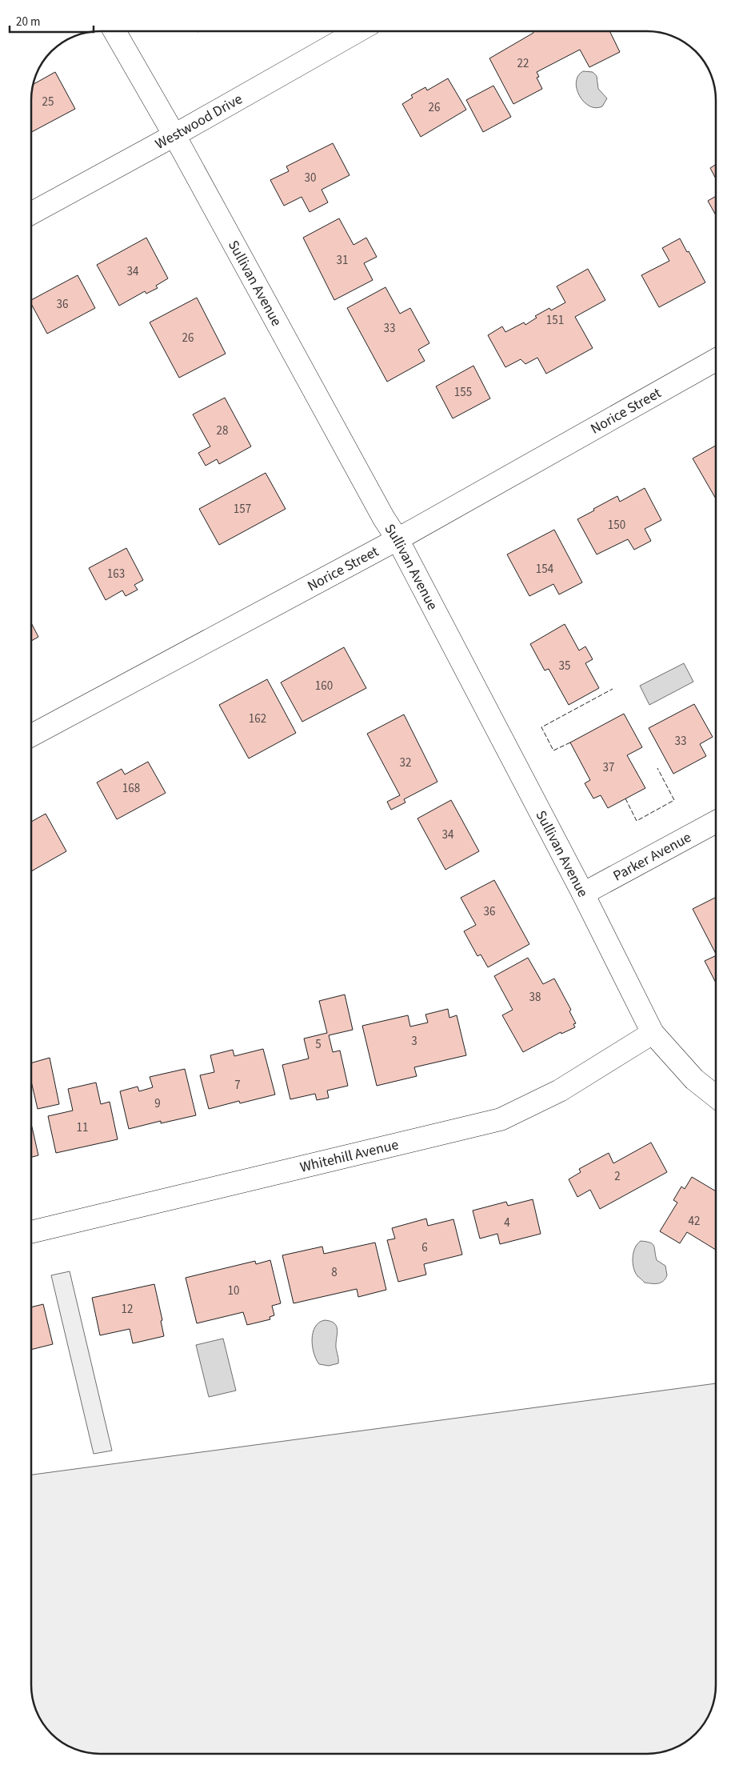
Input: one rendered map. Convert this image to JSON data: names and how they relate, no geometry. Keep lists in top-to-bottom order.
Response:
{
  "streets": {
    "street": [
      "Westwood Drive",
      "Sullivan Avenue",
      "Norice Street",
      "Parker Avenue",
      "Whitehill Avenue"
    ]
  },
  "crossings": [
    ["Westwood Drive", "Sullivan Avenue"],
    ["Sullivan Avenue", "Norice Street"],
    ["Sullivan Avenue", "Parker Avenue"],
    ["Sullivan Avenue", "Whitehill Avenue"]
  ],
  "house_numbers": [
    "22",
    "25",
    "26",
    "30",
    "31",
    "34",
    "36",
    "151",
    "33",
    "26",
    "155",
    "28",
    "157",
    "150",
    "154",
    "163",
    "35",
    "160",
    "162",
    "33",
    "32",
    "37",
    "168",
    "34",
    "36",
    "38",
    "3",
    "5",
    "7",
    "9",
    "11",
    "2",
    "42",
    "4",
    "6",
    "8",
    "10",
    "12"
  ],
  "scale_bar": "20 m"
}
